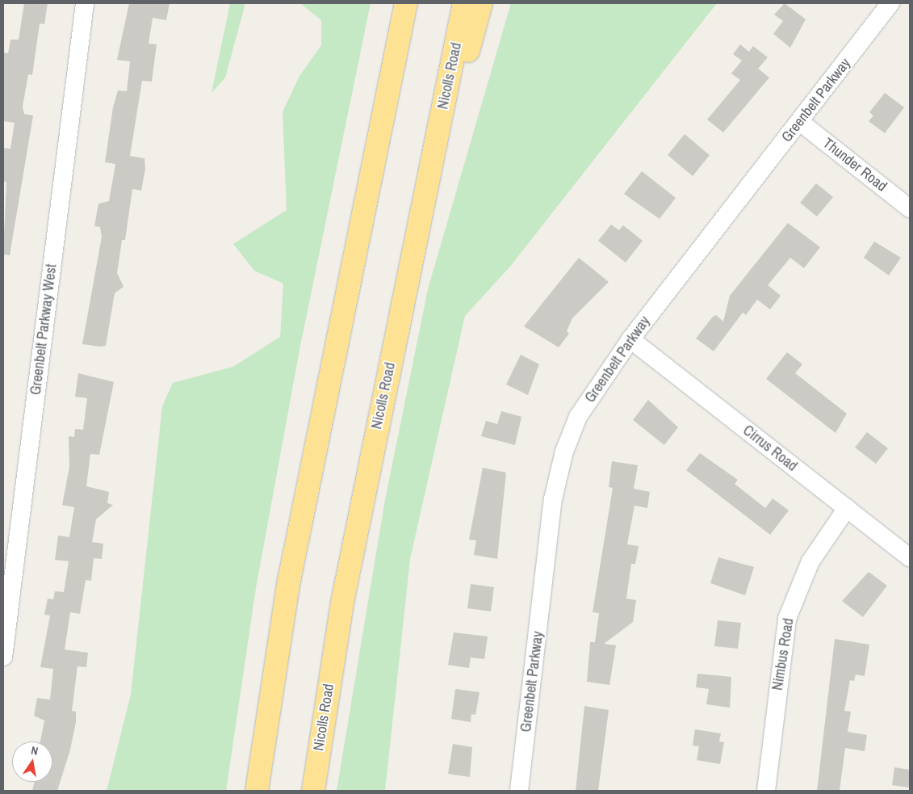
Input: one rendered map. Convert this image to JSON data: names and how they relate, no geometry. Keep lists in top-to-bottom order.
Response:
{
  "streets": {
    "highway": ["Nicolls Road"],
    "street": [
      "Greenbelt Parkway",
      "Thunder Road",
      "Greenbelt Parkway West",
      "Cirrus Road",
      "Nimbus Road"
    ]
  },
  "crossings": [
    ["Greenbelt Parkway", "Thunder Road"],
    ["Greenbelt Parkway", "Cirrus Road"],
    ["Cirrus Road", "Nimbus Road"]
  ],
  "north": "top"
}
